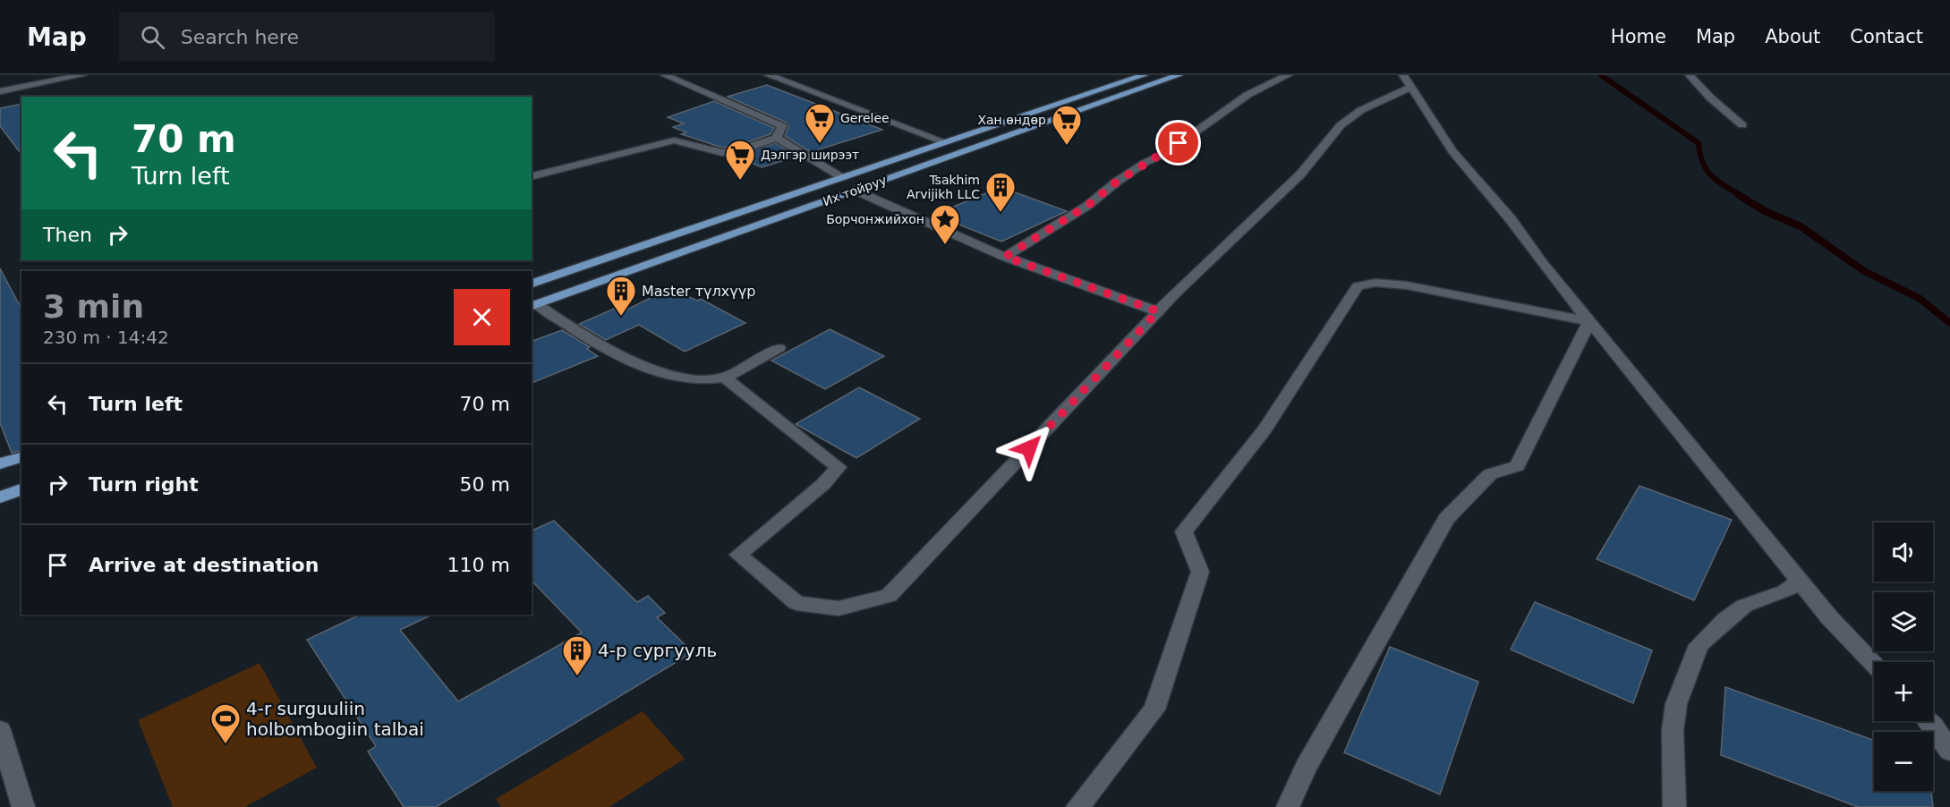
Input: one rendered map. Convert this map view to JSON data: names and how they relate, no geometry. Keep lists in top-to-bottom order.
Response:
{
  "streets": {
    "main road": ["Их тойруу"]
  },
  "places": {
    "supermarket": ["Gerelee", "Хан өндөр", "Дэлгэр ширээт"],
    "building": ["Tsakhim Arvijikh LLC", "Master түлхүүр", "4-р сургууль"],
    "place": ["Борчонжийхон"],
    "sports": ["4-r surguuliin holbombogiin talbai"]
  },
  "page": {
    "header": "Map",
    "search": "Search here",
    "nav": [
      "Home",
      "Map",
      "About",
      "Contact"
    ],
    "turn": ["70 m", "Turn left"],
    "then": "Then",
    "heading": ["3 min", "230 m · 14:42"],
    "list": [
      {
        "name": "Turn left",
        "value": "70 m"
      },
      {
        "name": "Turn right",
        "value": "50 m"
      },
      {
        "name": "Arrive at destination",
        "value": "110 m"
      }
    ],
    "map_buttons": ["+", "−"]
  }
}
